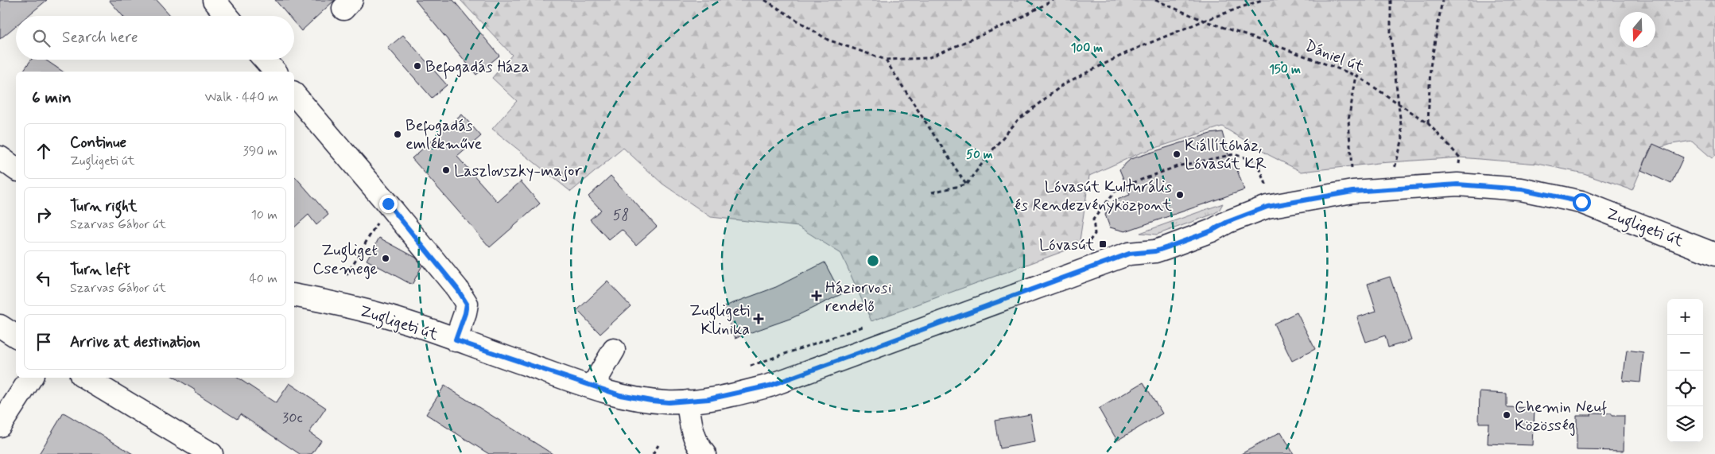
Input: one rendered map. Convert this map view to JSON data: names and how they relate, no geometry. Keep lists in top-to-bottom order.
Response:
{
  "streets": {
    "street": ["Zugligeti út"],
    "path": ["Dániel út"]
  },
  "crossings": [
    ["Dániel út", "Zugligeti út"]
  ],
  "places": {
    "other": [
      "Befogadás Háza",
      "Befogadás emlékműve",
      "Kiállítóház, Lóvasút KR",
      "Laszlovszky-major",
      "Lóvasút Kulturális és Rendezvényközpont",
      "Zugliget Csemege",
      "Chemin Neuf Közösség"
    ],
    "transit": ["Lóvasút"],
    "health": ["Háziorvosi rendelő", "Zugligeti Klinika"]
  },
  "house_numbers": ["58", "30c"],
  "north": "bottom",
  "page": {
    "search": "Search here",
    "heading": ["6 min", "Walk · 440 m"],
    "list": [
      ["Continue", "Zugligeti út", "390 m"],
      ["Turn right", "Szarvas Gábor út", "10 m"],
      ["Turn left", "Szarvas Gábor út", "40 m"],
      "Arrive at destination"
    ],
    "map_buttons": ["+", "−"]
  },
  "rings": ["100 m", "150 m", "50 m"]
}
